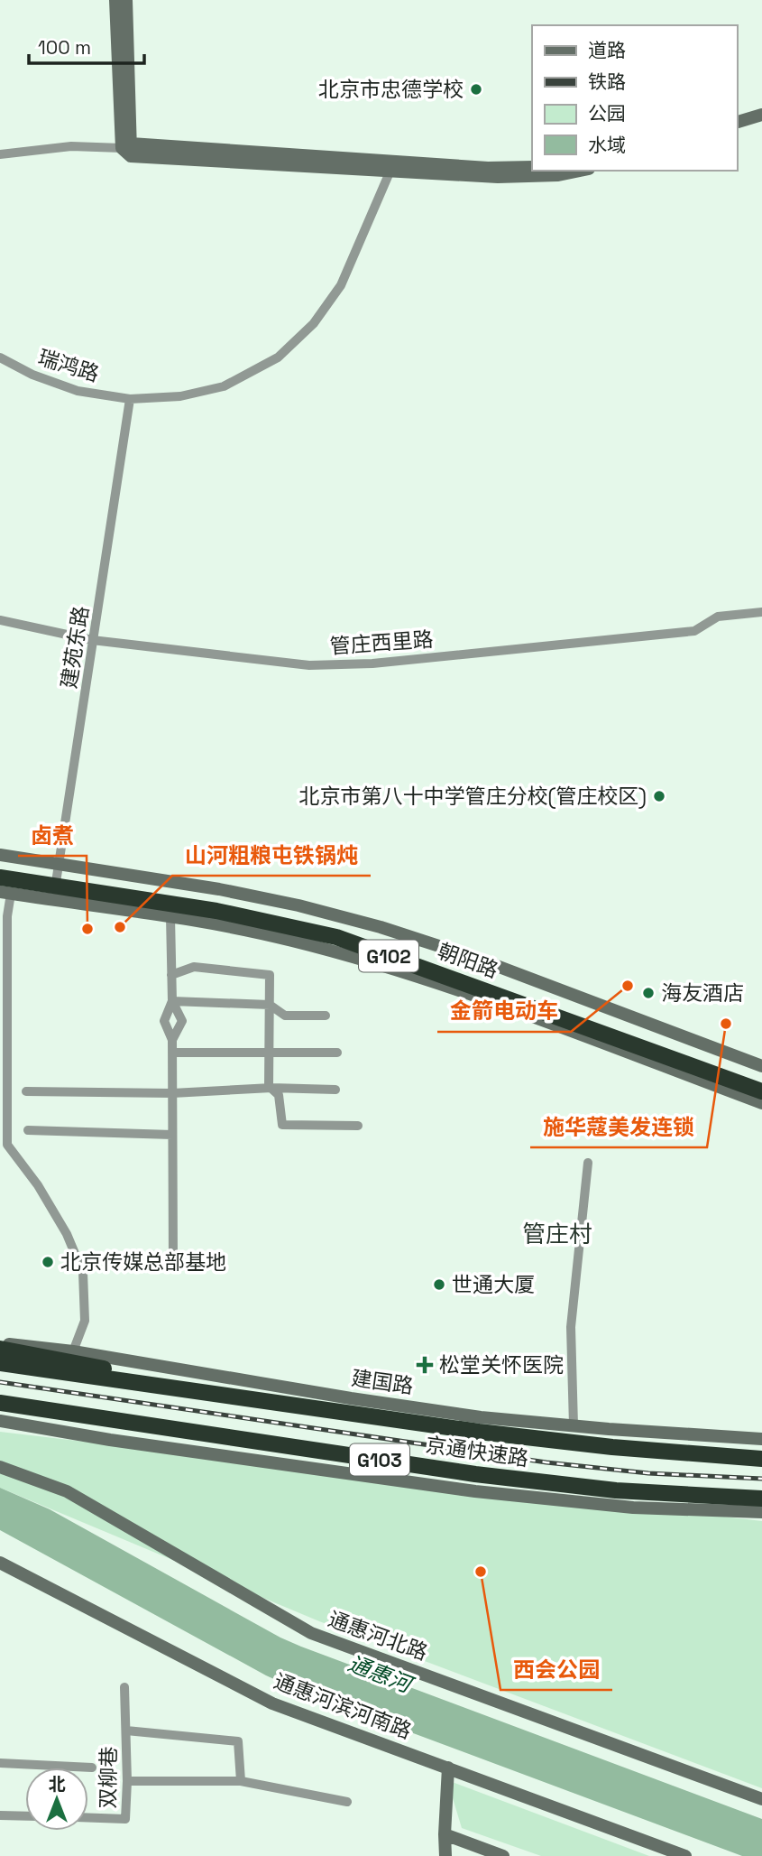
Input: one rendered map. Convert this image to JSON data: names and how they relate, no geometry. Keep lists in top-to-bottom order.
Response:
{
  "streets": {
    "highway": [
      "G102",
      "朝阳路",
      "京通快速路",
      "G103"
    ],
    "street": [
      "瑞鸿路",
      "管庄西里路",
      "建苑东路",
      "建国路",
      "通惠河北路",
      "通惠河滨河南路",
      "双柳巷"
    ]
  },
  "crossings": [
    ["瑞鸿路", "建苑东路"],
    ["管庄西里路", "建苑东路"],
    ["建苑东路", "朝阳路"]
  ],
  "districts": ["管庄村"],
  "water": ["通惠河"],
  "places": {
    "other": [
      "北京市忠德学校",
      "北京市第八十中学管庄分校(管庄校区)",
      "山河粗粮屯铁锅炖",
      "卤煮",
      "金箭电动车",
      "海友酒店",
      "施华蔻美发连锁",
      "北京传媒总部基地",
      "世通大厦",
      "西会公园"
    ],
    "health": ["松堂关怀医院"]
  },
  "legend": [
    "道路",
    "铁路",
    "公园",
    "水域"
  ],
  "scale_bar": "100 m",
  "north": "top"
}
